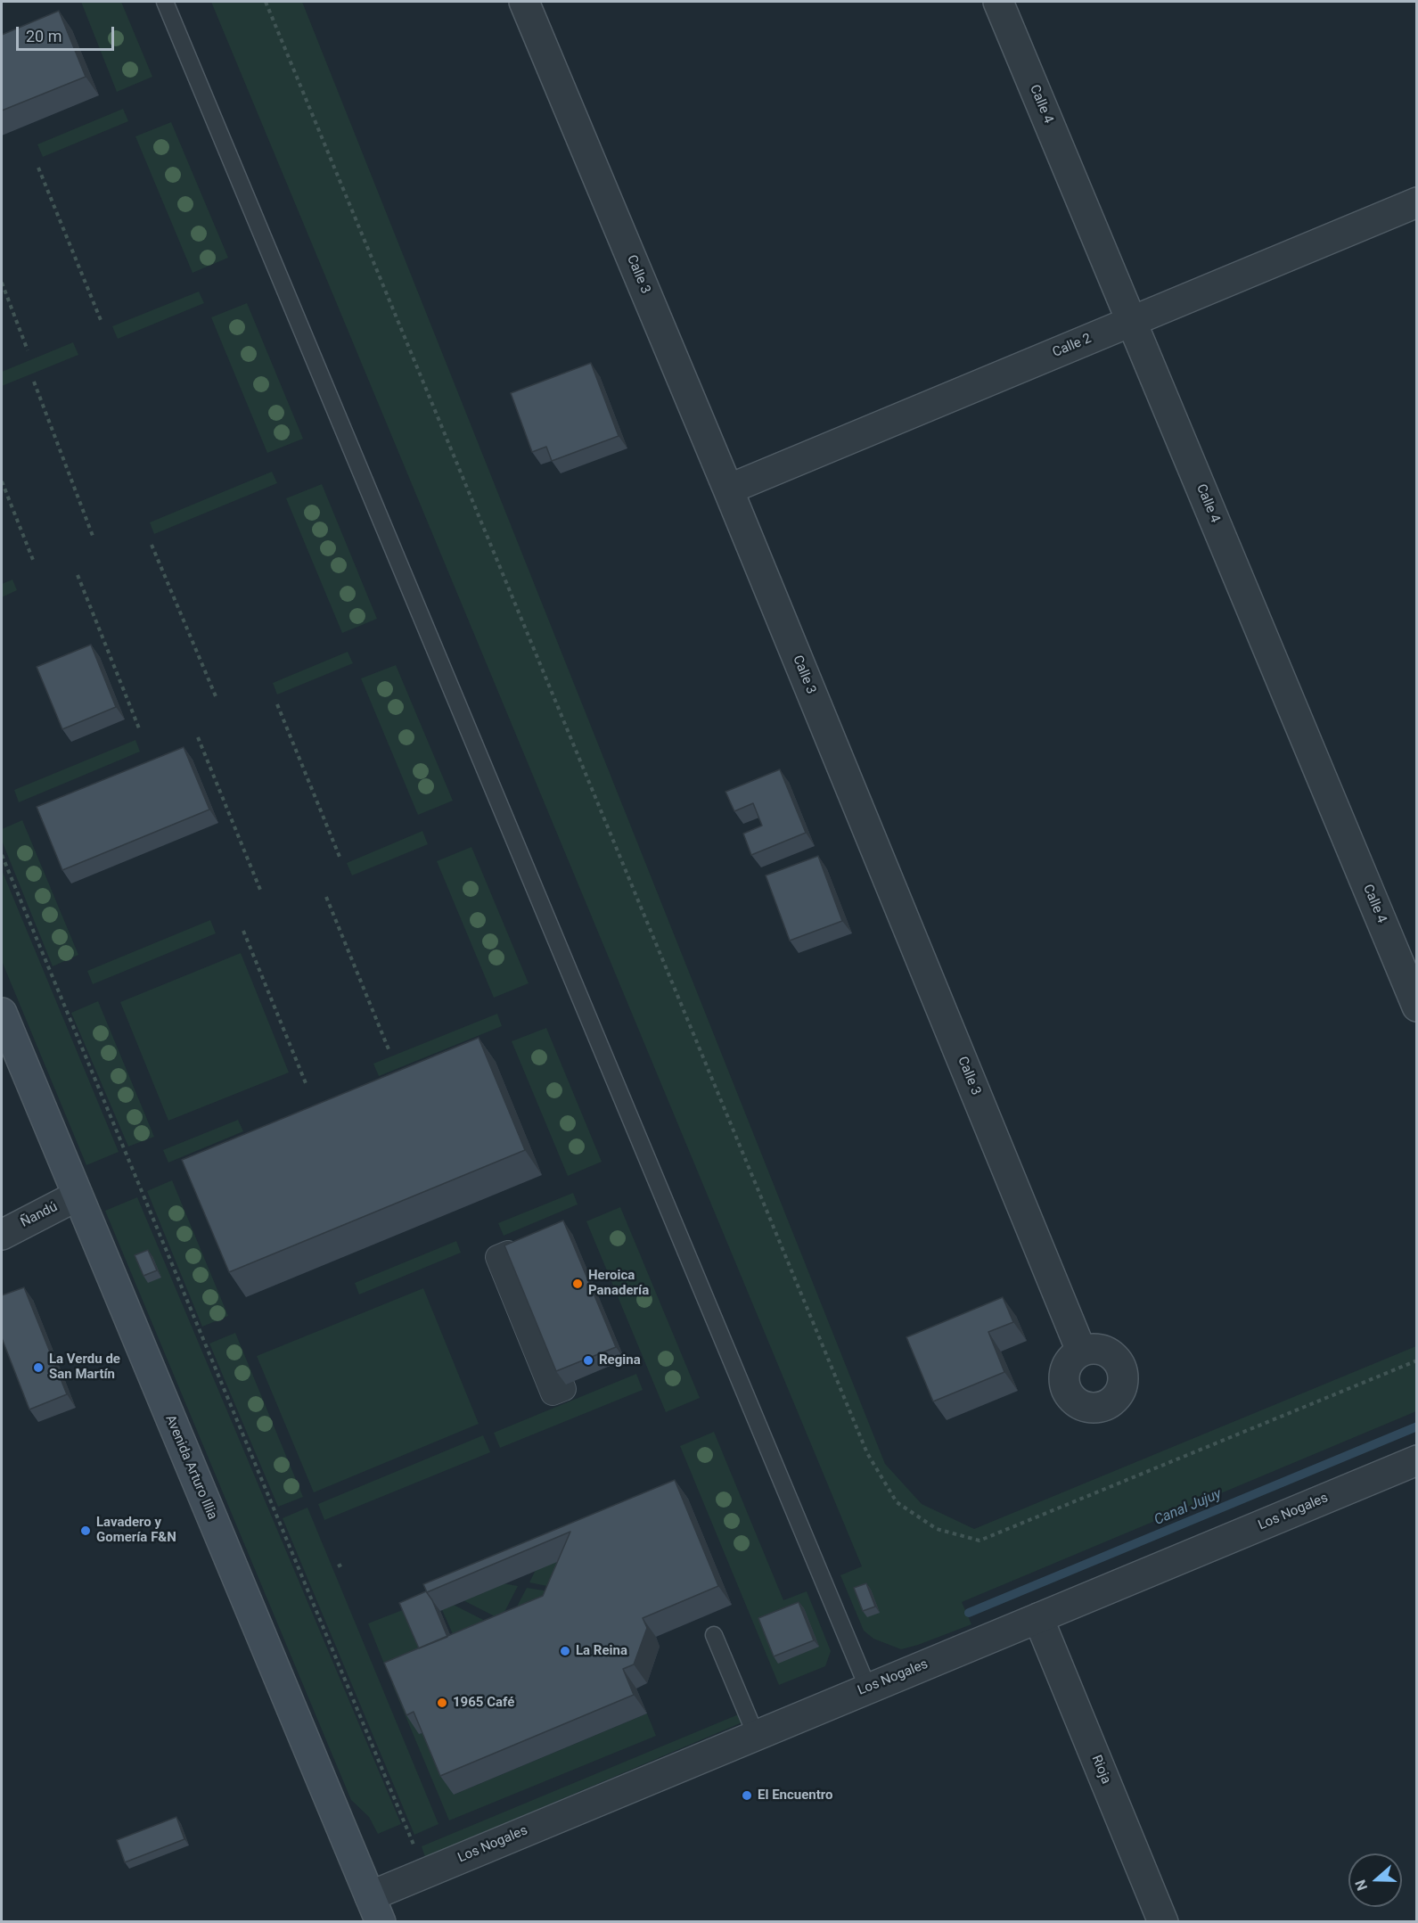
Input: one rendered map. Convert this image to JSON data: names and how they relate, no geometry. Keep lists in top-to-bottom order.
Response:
{
  "streets": {
    "main road": ["Avenida Arturo Illia"],
    "street": [
      "Calle 4",
      "Calle 3",
      "Calle 2",
      "Ñandú",
      "Los Nogales",
      "Rioja"
    ]
  },
  "crossings": [
    ["Calle 4", "Calle 2"],
    ["Calle 3", "Calle 2"],
    ["Ñandú", "Avenida Arturo Illia"],
    ["Avenida Arturo Illia", "Los Nogales"],
    ["Los Nogales", "Rioja"]
  ],
  "water": ["Canal Jujuy"],
  "places": [
    "Heroica Panadería",
    "Regina",
    "La Verdu de San Martín",
    "Lavadero y Gomería F&N",
    "La Reina",
    "1965 Café",
    "El Encuentro"
  ],
  "scale_bar": "20 m",
  "north": "left"
}
